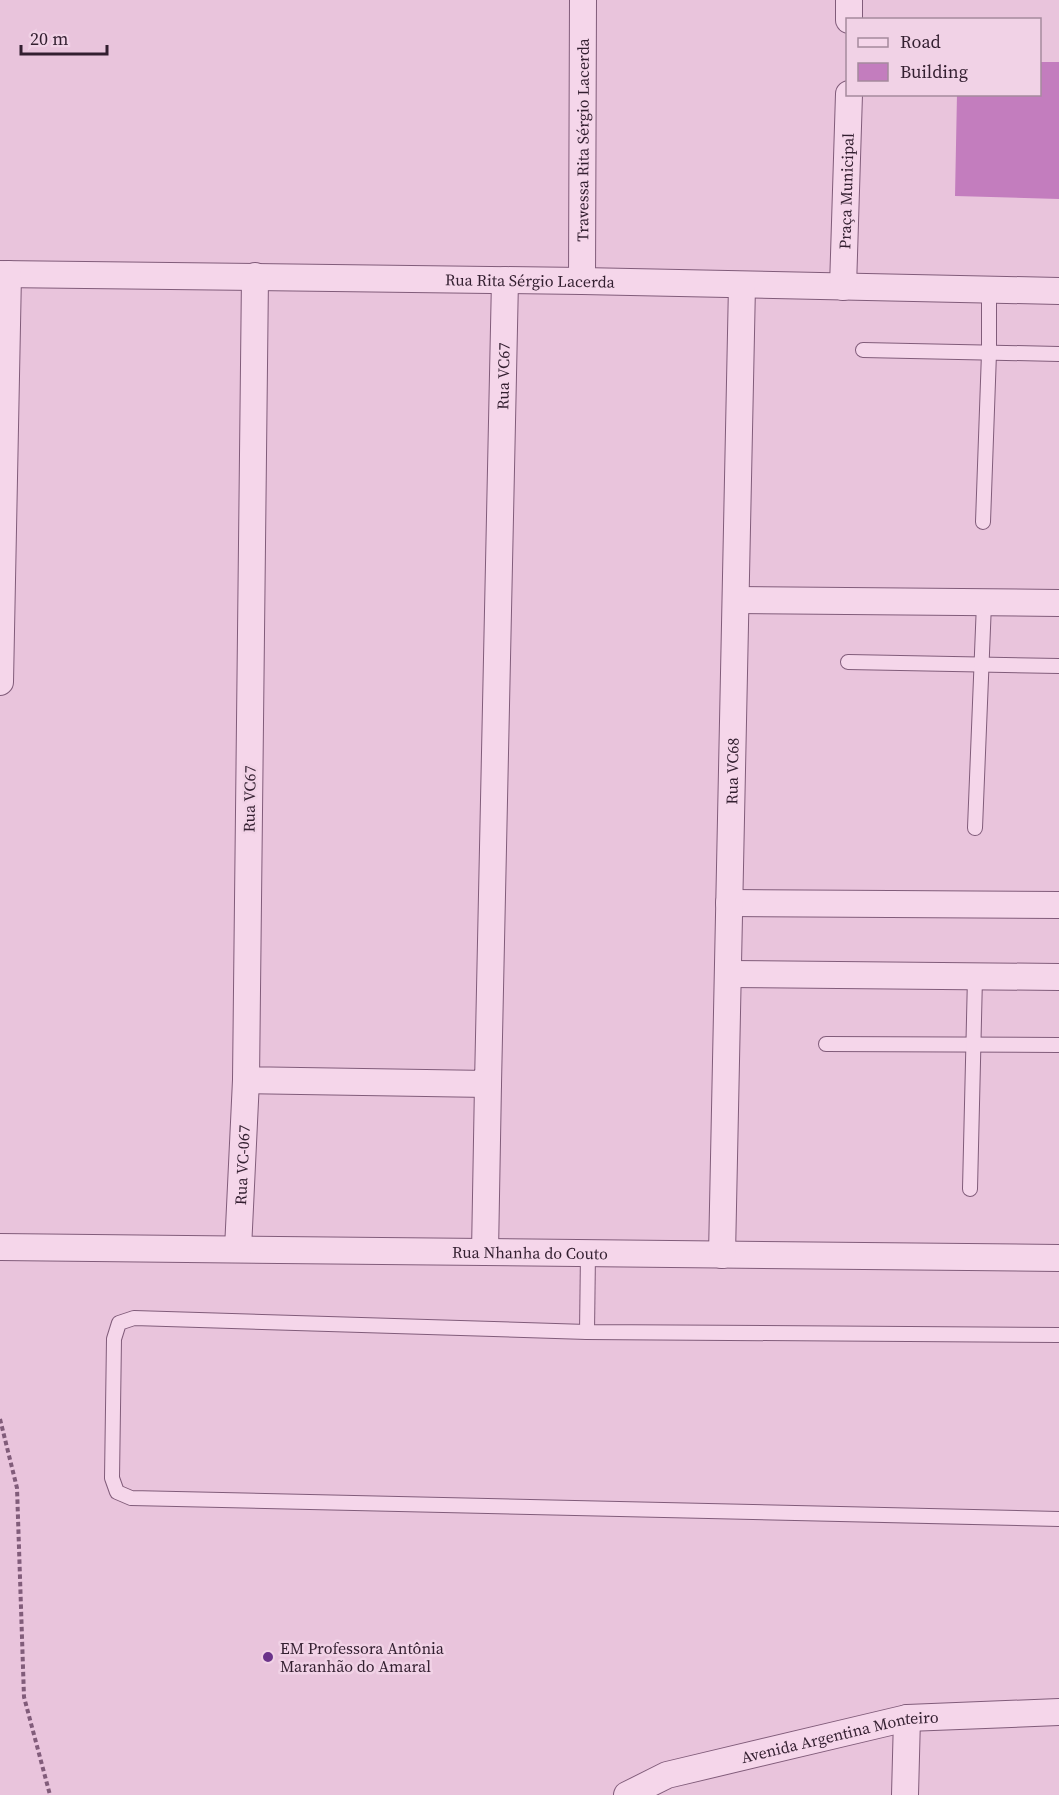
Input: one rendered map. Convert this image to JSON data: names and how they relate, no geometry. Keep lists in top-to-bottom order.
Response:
{
  "streets": {
    "street": [
      "Travessa Rita Sérgio Lacerda",
      "Praça Municipal",
      "Rua Rita Sérgio Lacerda",
      "Rua VC67",
      "Rua VC68",
      "Rua VC-067",
      "Rua Nhanha do Couto",
      "Avenida Argentina Monteiro"
    ]
  },
  "crossings": [
    ["Travessa Rita Sérgio Lacerda", "Rua Rita Sérgio Lacerda"],
    ["Praça Municipal", "Rua Rita Sérgio Lacerda"],
    ["Rua Rita Sérgio Lacerda", "Rua VC67"],
    ["Rua Rita Sérgio Lacerda", "Rua VC68"],
    ["Rua VC67", "Rua VC-067"],
    ["Rua VC67", "Rua Nhanha do Couto"],
    ["Rua VC68", "Rua Nhanha do Couto"],
    ["Rua VC-067", "Rua Nhanha do Couto"]
  ],
  "places": ["EM Professora Antônia Maranhão do Amaral"],
  "legend": ["Road", "Building"],
  "scale_bar": "20 m"
}
